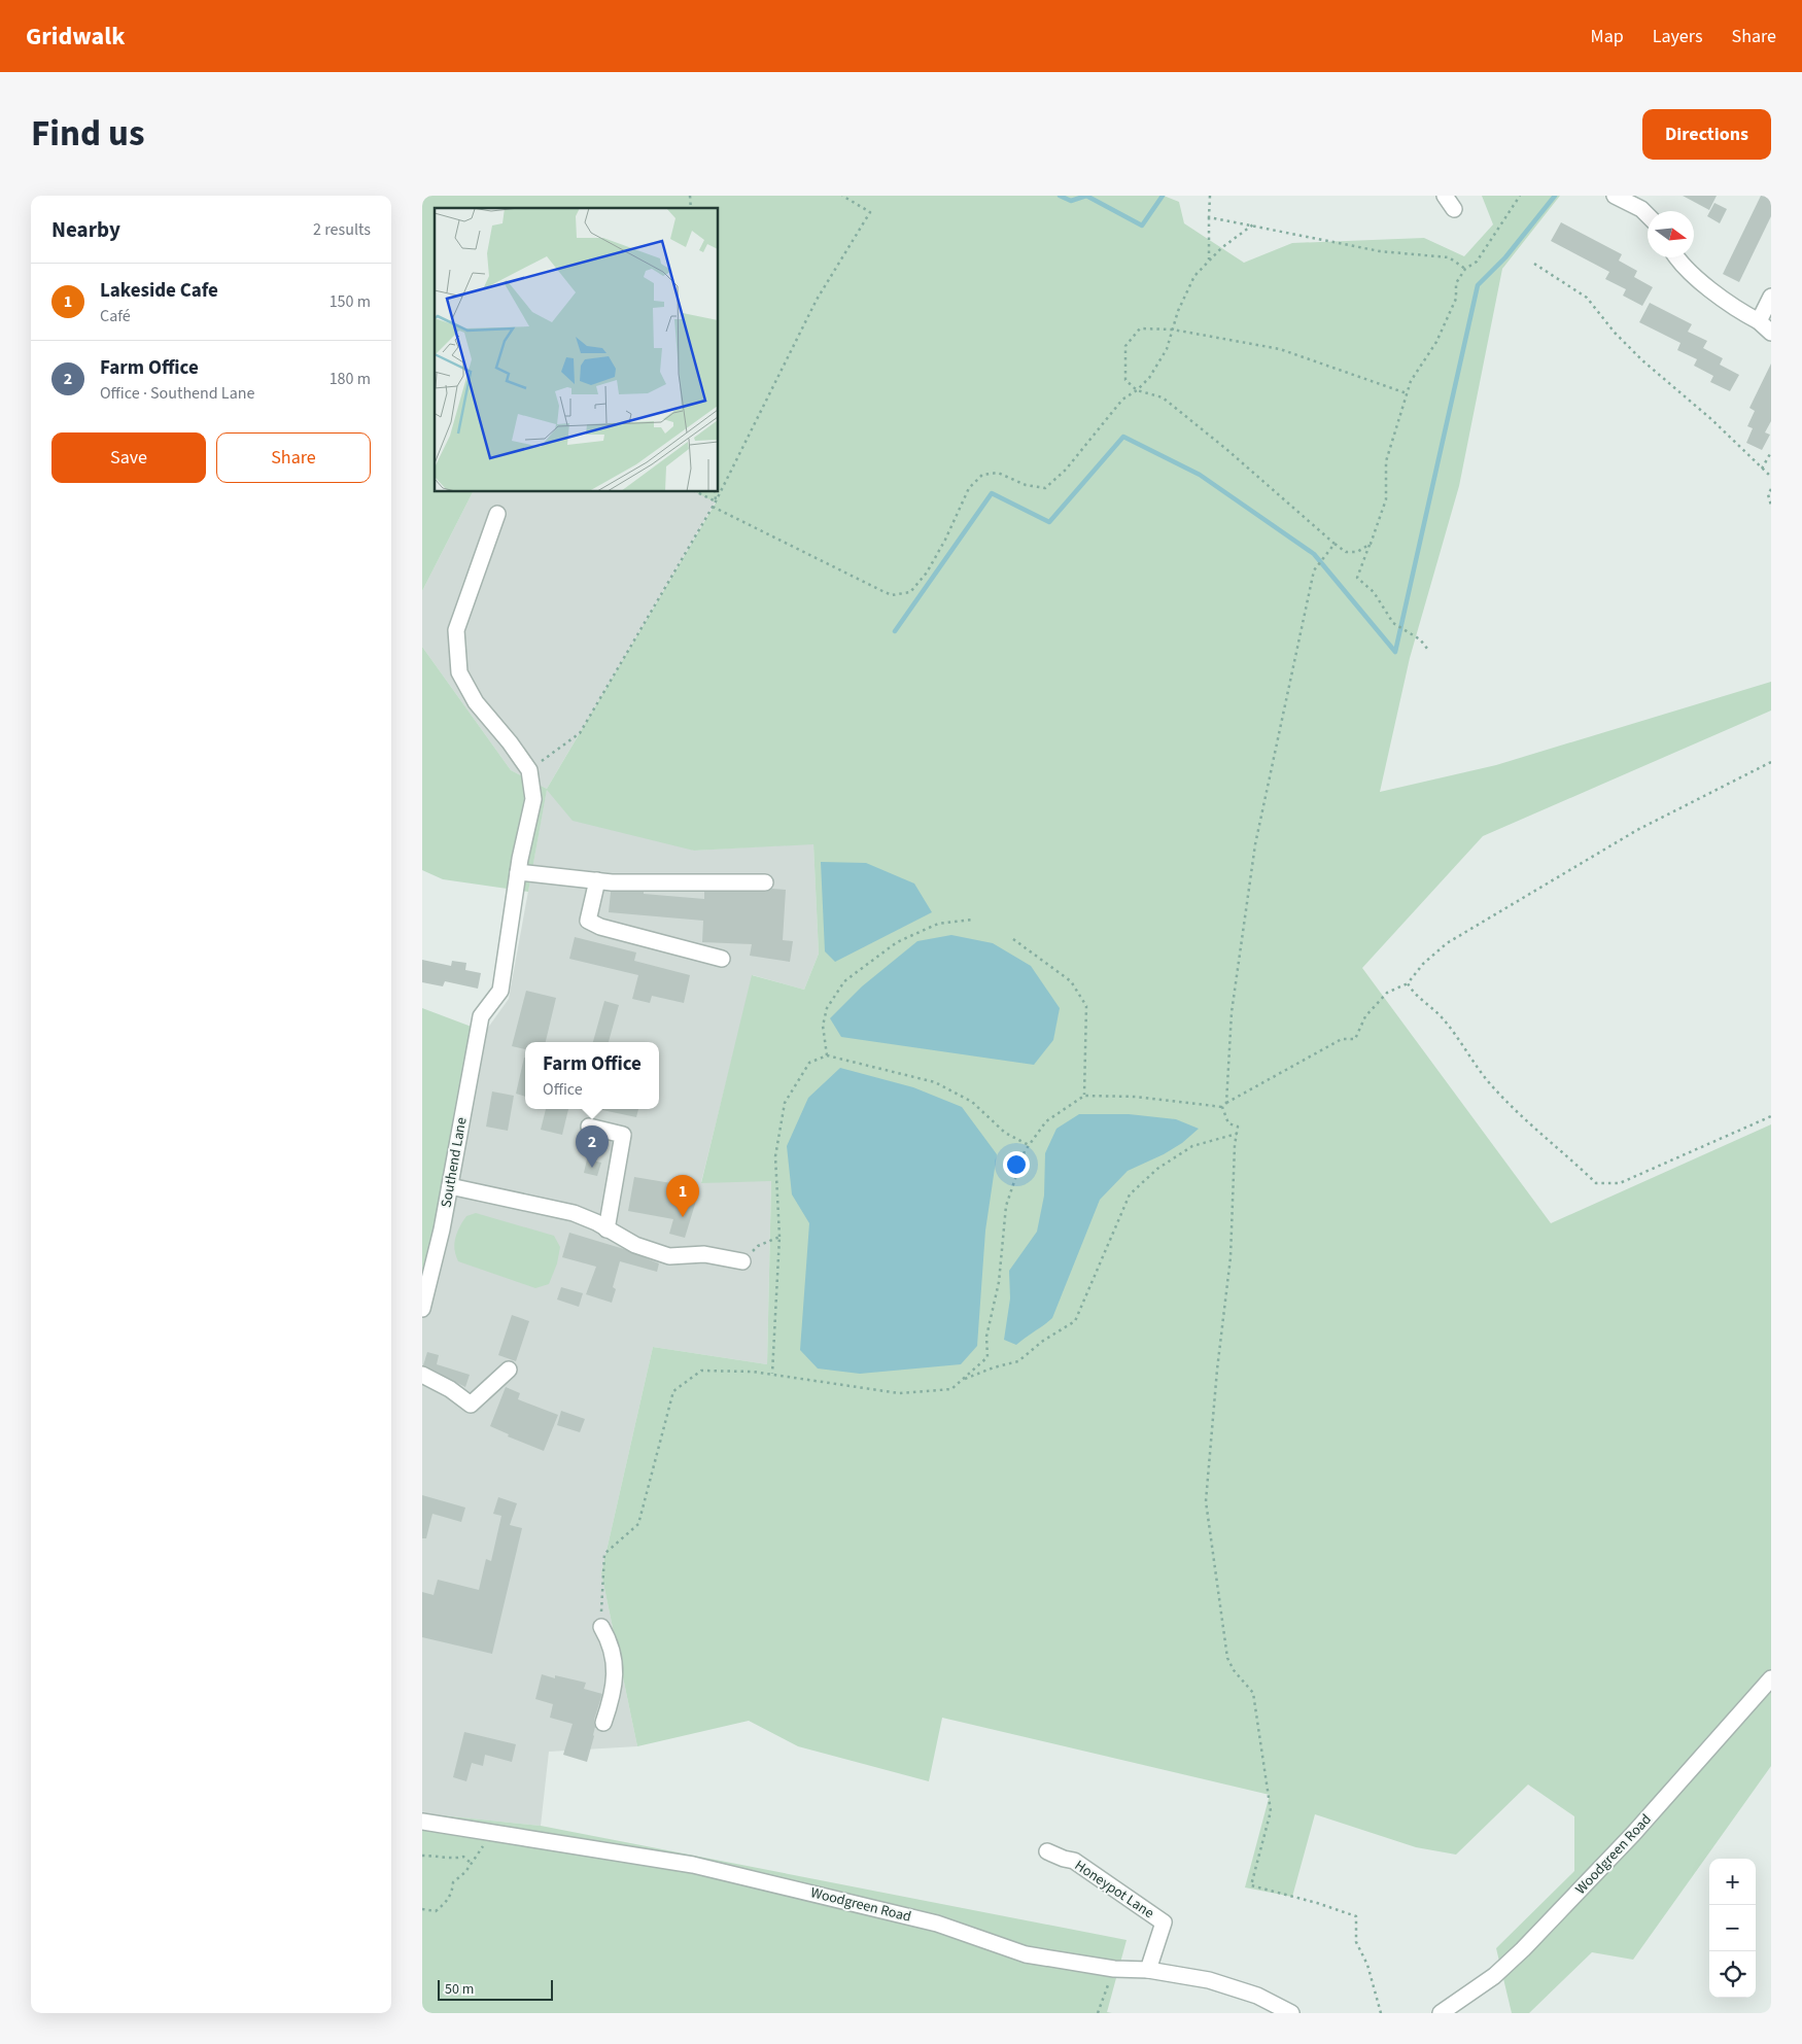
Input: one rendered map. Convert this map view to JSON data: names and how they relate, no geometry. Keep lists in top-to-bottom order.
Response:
{
  "streets": {
    "street": ["Southend Lane", "Woodgreen Road", "Honeypot Lane"]
  },
  "crossings": [
    ["Woodgreen Road", "Honeypot Lane"]
  ],
  "scale_bar": "50 m",
  "north": "right",
  "page": {
    "header": "Gridwalk",
    "nav": ["Map", "Layers", "Share"],
    "title": "Find us",
    "buttons": [
      "Directions",
      ["Save", "Share"]
    ],
    "heading": ["Nearby", "2 results"],
    "list": [
      {
        "mark": "1",
        "name": "Lakeside Cafe",
        "note": "Café",
        "value": "150 m"
      },
      {
        "mark": "2",
        "name": "Farm Office",
        "note": "Office · Southend Lane",
        "value": "180 m"
      }
    ],
    "popup": ["Farm Office", "Office"],
    "pins": ["2", "1"],
    "map_buttons": ["+", "−"],
    "scale": "50 m"
  }
}
